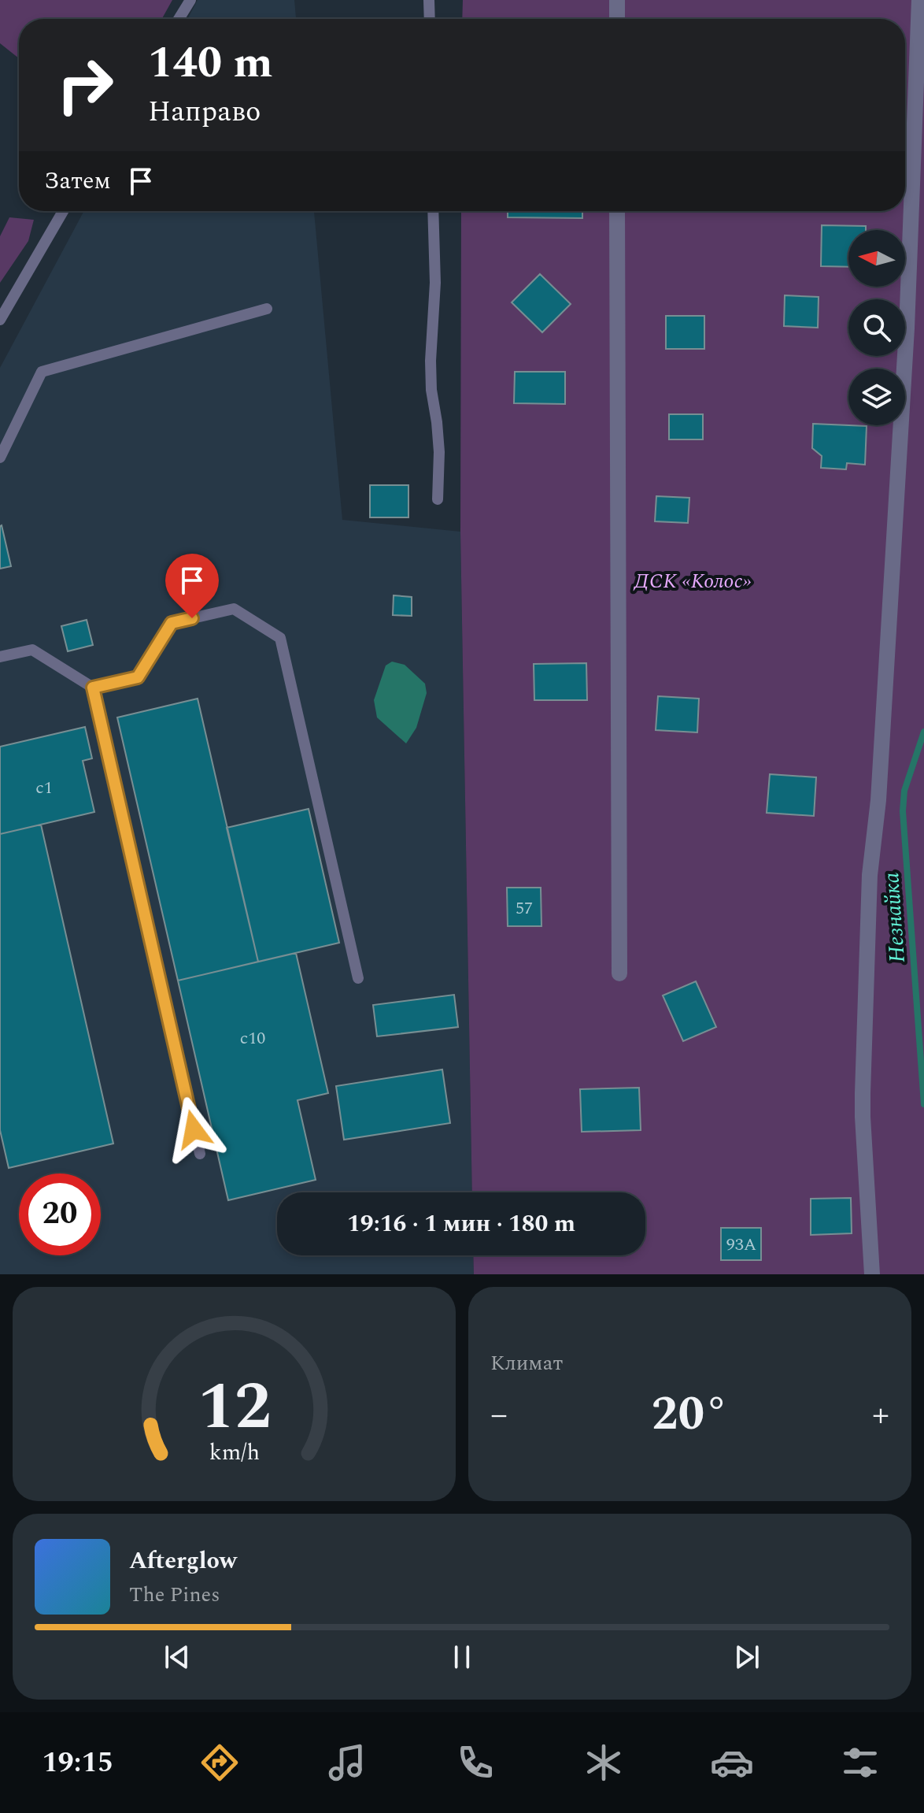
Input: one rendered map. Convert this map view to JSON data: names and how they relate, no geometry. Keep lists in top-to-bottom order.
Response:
{
  "water": ["Незнайка"],
  "parks": ["ДСК «Колос»"],
  "house_numbers": [
    "с1",
    "57",
    "с10",
    "93А"
  ],
  "north": "left",
  "page": {
    "turn": ["140 m", "Направо"],
    "then": "Затем",
    "limit": "20",
    "trip": "19:16 · 1 мин · 180 m",
    "tile": "Климат",
    "heat": ["−", "20°", "+"],
    "song": ["Afterglow", "The Pines"],
    "tabs": "19:15",
    "gauge": ["12", "km/h"]
  }
}
